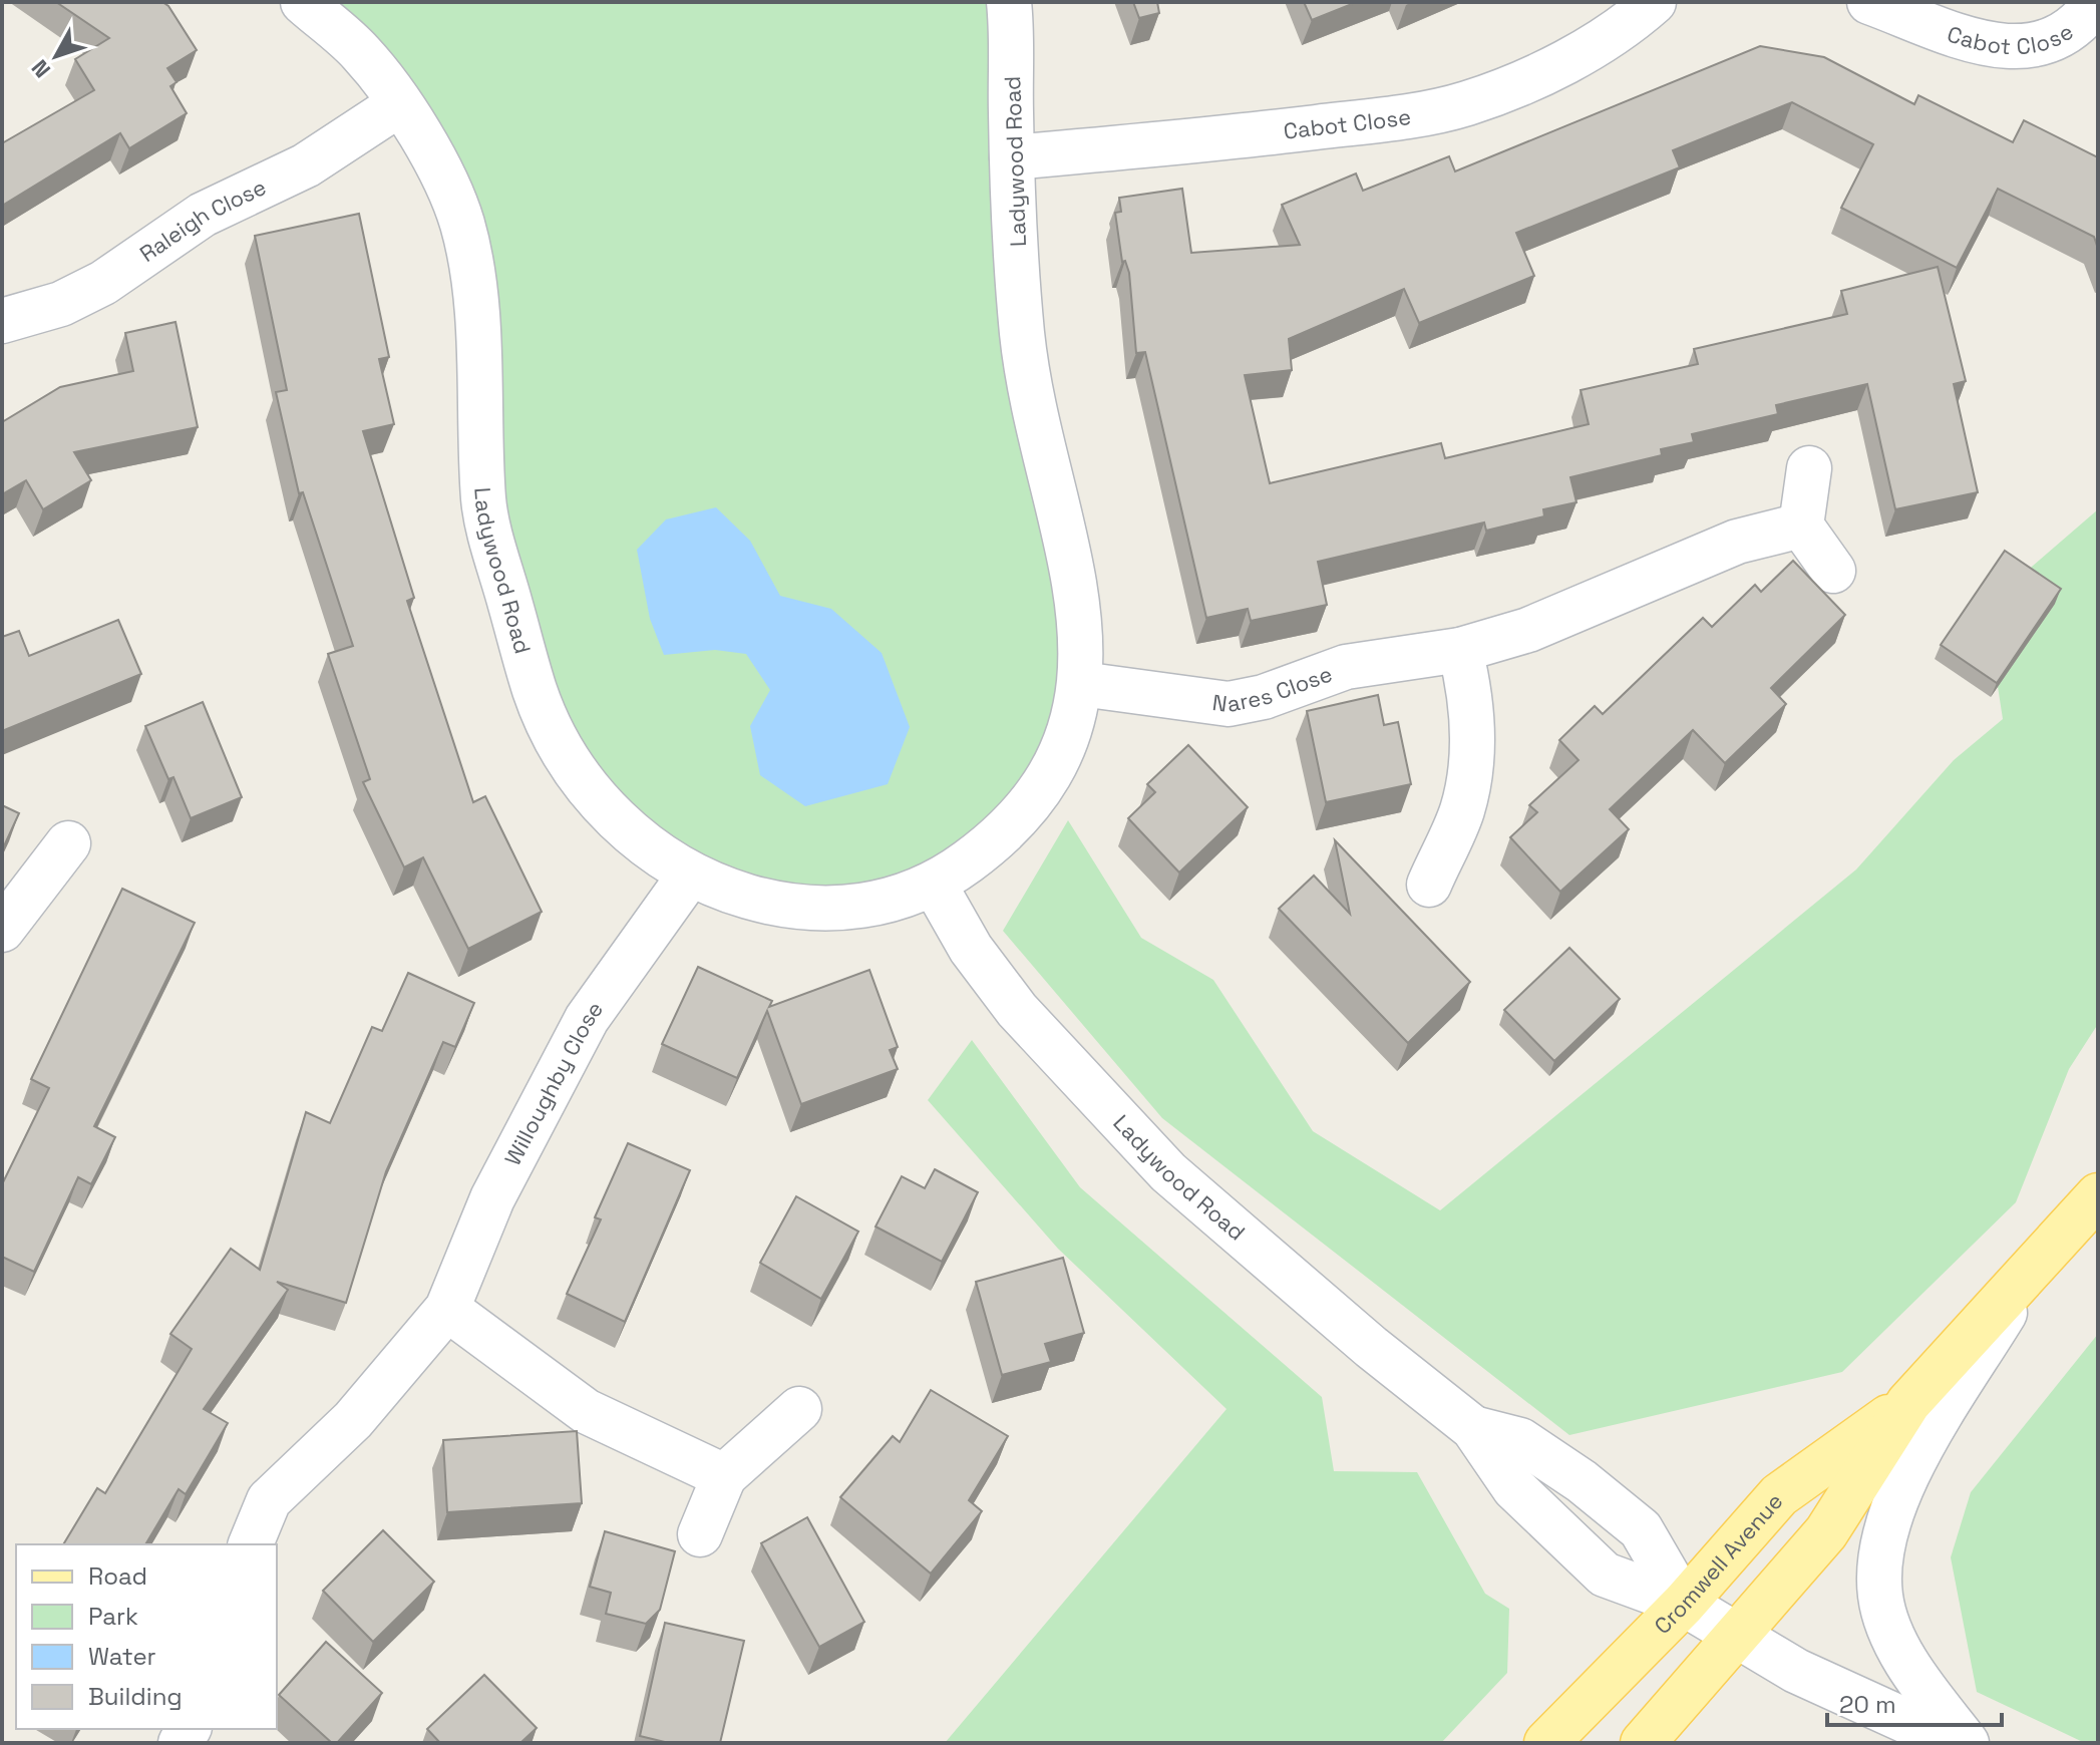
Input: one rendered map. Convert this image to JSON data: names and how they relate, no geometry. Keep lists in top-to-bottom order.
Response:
{
  "streets": {
    "main road": ["Cromwell Avenue"],
    "street": [
      "Cabot Close",
      "Ladywood Road",
      "Raleigh Close",
      "Nares Close",
      "Willoughby Close"
    ]
  },
  "crossings": [
    ["Cabot Close", "Ladywood Road"],
    ["Ladywood Road", "Raleigh Close"],
    ["Ladywood Road", "Nares Close"],
    ["Ladywood Road", "Willoughby Close"],
    ["Ladywood Road", "Cromwell Avenue"]
  ],
  "legend": [
    "Road",
    "Park",
    "Water",
    "Building"
  ],
  "scale_bar": "20 m",
  "north": "bottom left"
}
